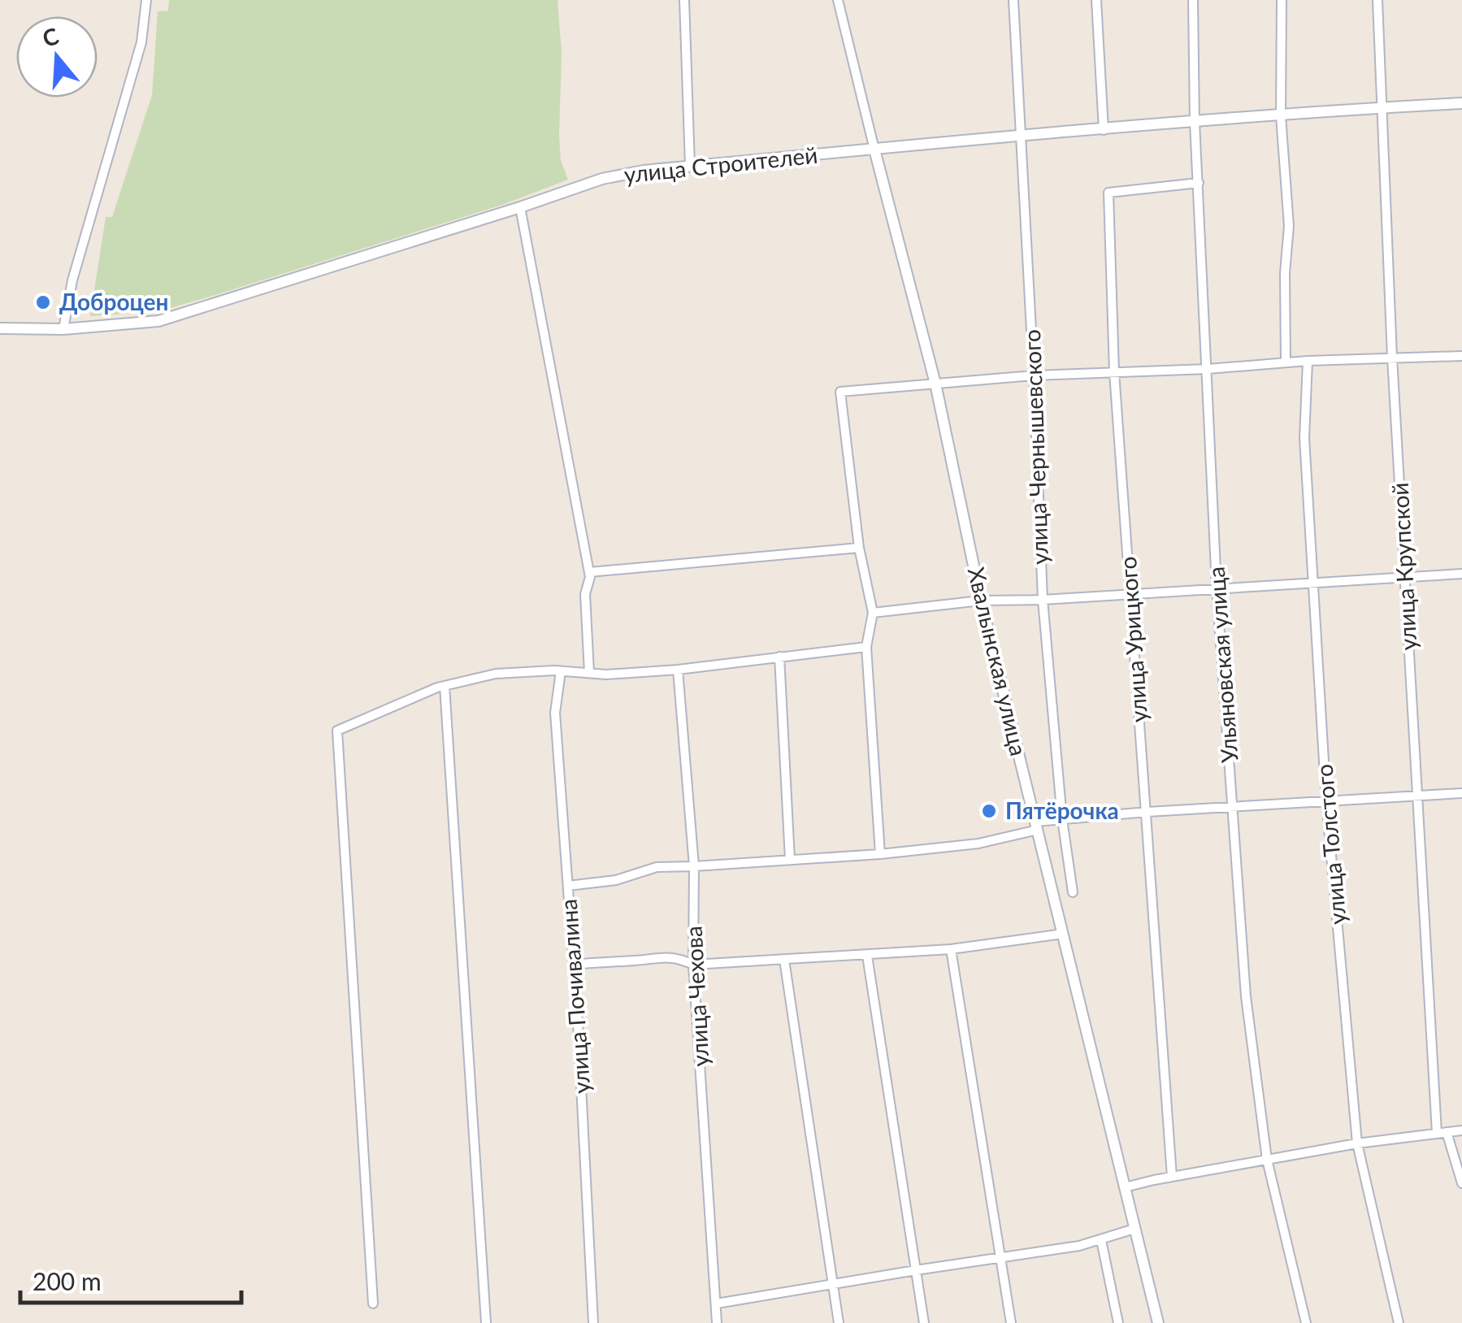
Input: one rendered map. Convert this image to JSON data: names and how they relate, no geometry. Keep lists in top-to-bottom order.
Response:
{
  "streets": {
    "street": [
      "улица Строителей",
      "улица Чернышевского",
      "улица Крупской",
      "улица Урицкого",
      "Хвалынская улица",
      "Ульяновская улица",
      "улица Толстого",
      "улица Почивалина",
      "улица Чехова"
    ]
  },
  "crossings": [
    ["улица Строителей", "улица Чернышевского"],
    ["улица Строителей", "улица Крупской"],
    ["улица Строителей", "Хвалынская улица"],
    ["улица Строителей", "Ульяновская улица"],
    ["улица Урицкого", "Ульяновская улица"]
  ],
  "places": ["Доброцен", "Пятёрочка"],
  "scale_bar": "200 m",
  "north": "top"
}
